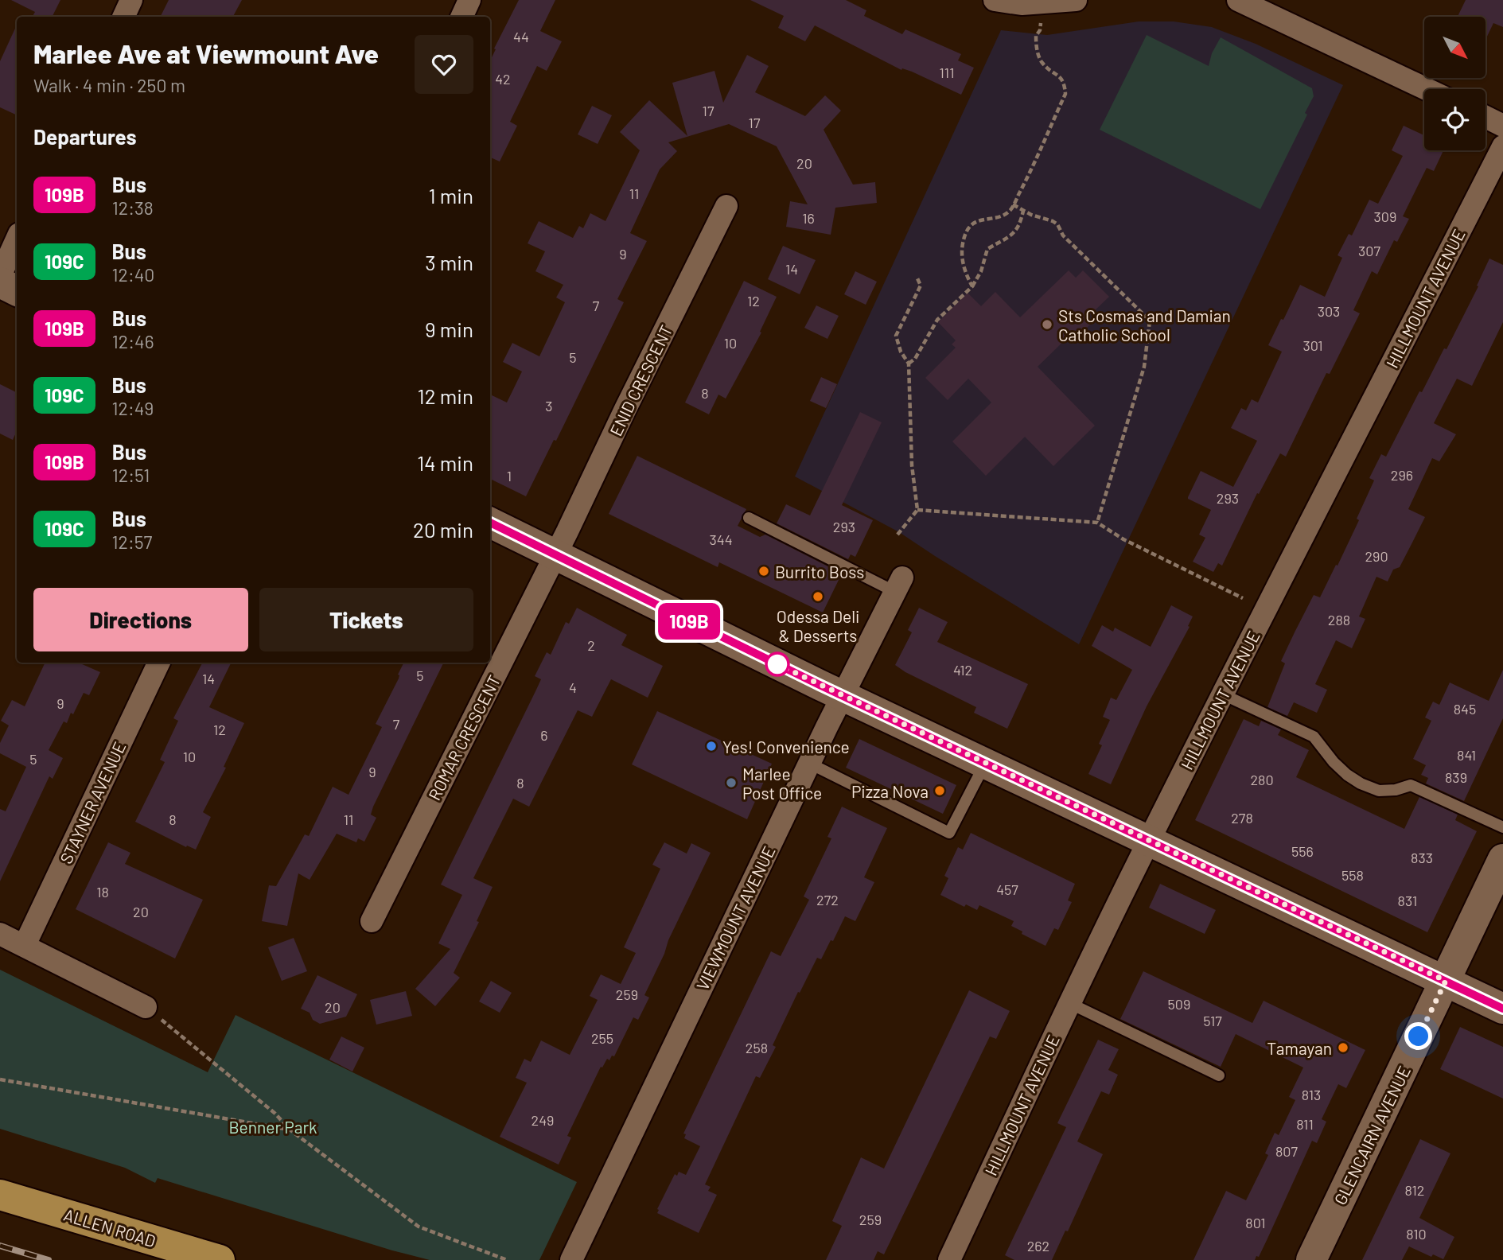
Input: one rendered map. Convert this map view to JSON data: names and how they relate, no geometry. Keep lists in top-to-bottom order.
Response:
{
  "streets": {
    "highway": ["ALLEN ROAD"],
    "street": [
      "HILLMOUNT AVENUE",
      "ENID CRESCENT",
      "ROMAR CRESCENT",
      "STAYNER AVENUE",
      "VIEWMOUNT AVENUE",
      "GLENCAIRN AVENUE"
    ]
  },
  "crossings": [
    ["ENID CRESCENT", "ROMAR CRESCENT"]
  ],
  "parks": ["Benner Park"],
  "places": [
    "Sts Cosmas and Damian Catholic School",
    "Burrito Boss",
    "Odessa Deli & Desserts",
    "Yes! Convenience",
    "Marlee Post Office",
    "Pizza Nova",
    "Tamayan"
  ],
  "lines": ["bus line 109B"],
  "house_numbers": [
    "44",
    "111",
    "42",
    "17",
    "17",
    "20",
    "11",
    "309",
    "16",
    "307",
    "9",
    "14",
    "12",
    "7",
    "303",
    "10",
    "301",
    "5",
    "8",
    "3",
    "296",
    "1",
    "293",
    "293",
    "344",
    "290",
    "288",
    "2",
    "412",
    "5",
    "14",
    "4",
    "9",
    "845",
    "7",
    "12",
    "6",
    "841",
    "10",
    "5",
    "9",
    "839",
    "280",
    "8",
    "278",
    "8",
    "11",
    "556",
    "833",
    "558",
    "457",
    "18",
    "272",
    "831",
    "20",
    "259",
    "509",
    "20",
    "517",
    "255",
    "258",
    "813",
    "249",
    "811",
    "807",
    "812",
    "259",
    "801",
    "810",
    "262"
  ],
  "north": "bottom right",
  "page": {
    "on_map": "109B",
    "heading": [
      ["Marlee Ave at Viewmount Ave", "Walk · 4 min · 250 m"],
      "Departures"
    ],
    "list": [
      {
        "mark": "109B",
        "name": "Bus",
        "note": "12:38",
        "value": "1 min"
      },
      {
        "mark": "109C",
        "name": "Bus",
        "note": "12:40",
        "value": "3 min"
      },
      {
        "mark": "109B",
        "name": "Bus",
        "note": "12:46",
        "value": "9 min"
      },
      {
        "mark": "109C",
        "name": "Bus",
        "note": "12:49",
        "value": "12 min"
      },
      {
        "mark": "109B",
        "name": "Bus",
        "note": "12:51",
        "value": "14 min"
      },
      {
        "mark": "109C",
        "name": "Bus",
        "note": "12:57",
        "value": "20 min"
      }
    ],
    "buttons": ["Directions", "Tickets"]
  }
}
